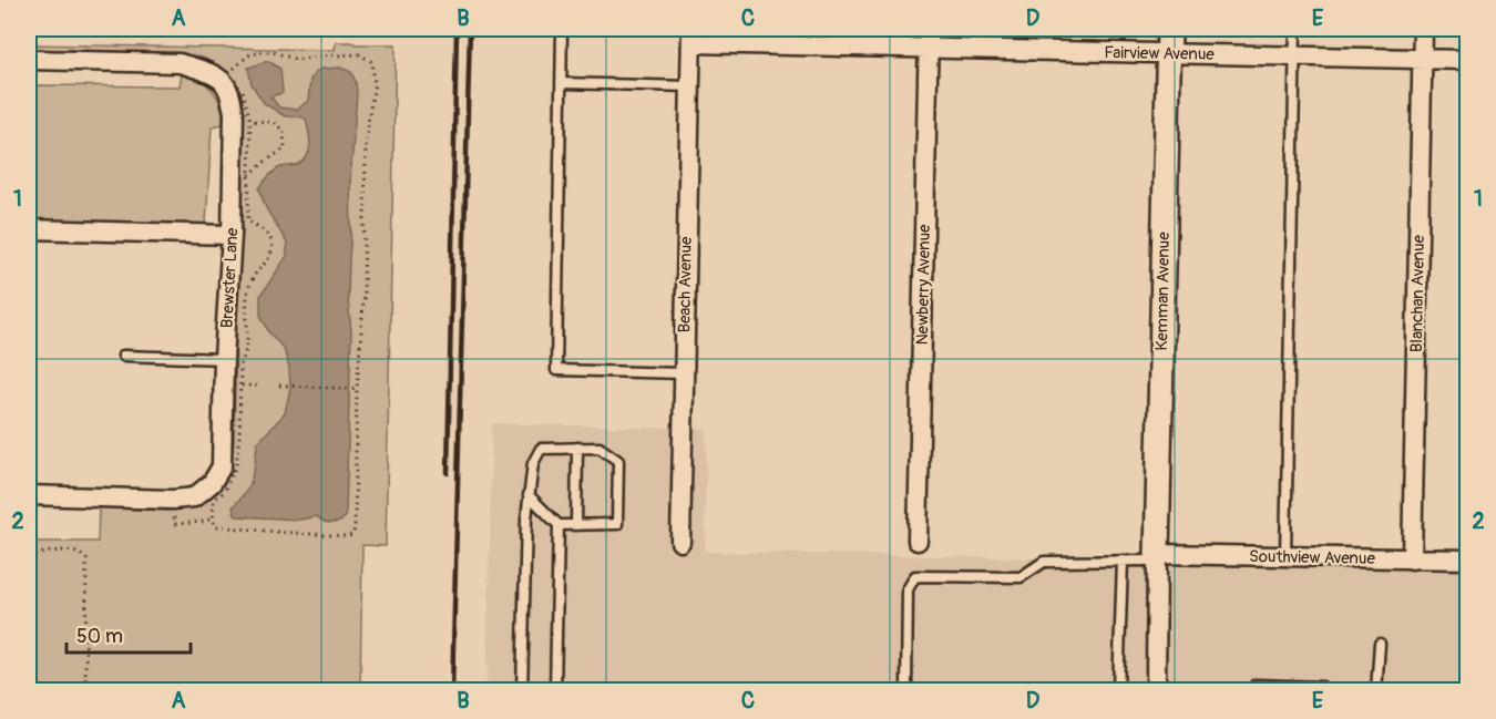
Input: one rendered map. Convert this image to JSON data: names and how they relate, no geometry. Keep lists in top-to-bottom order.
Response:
{
  "streets": {
    "street": [
      "Fairview Avenue",
      "Brewster Lane",
      "Beach Avenue",
      "Newberry Avenue",
      "Kemman Avenue",
      "Blanchan Avenue",
      "Southview Avenue"
    ]
  },
  "crossings": [
    ["Fairview Avenue", "Beach Avenue"],
    ["Fairview Avenue", "Newberry Avenue"],
    ["Fairview Avenue", "Kemman Avenue"],
    ["Fairview Avenue", "Blanchan Avenue"],
    ["Kemman Avenue", "Southview Avenue"],
    ["Blanchan Avenue", "Southview Avenue"]
  ],
  "scale_bar": "50 m",
  "grid": {
    "columns": [
      "A",
      "B",
      "C",
      "D",
      "E"
    ],
    "rows": ["1", "2"]
  }
}
